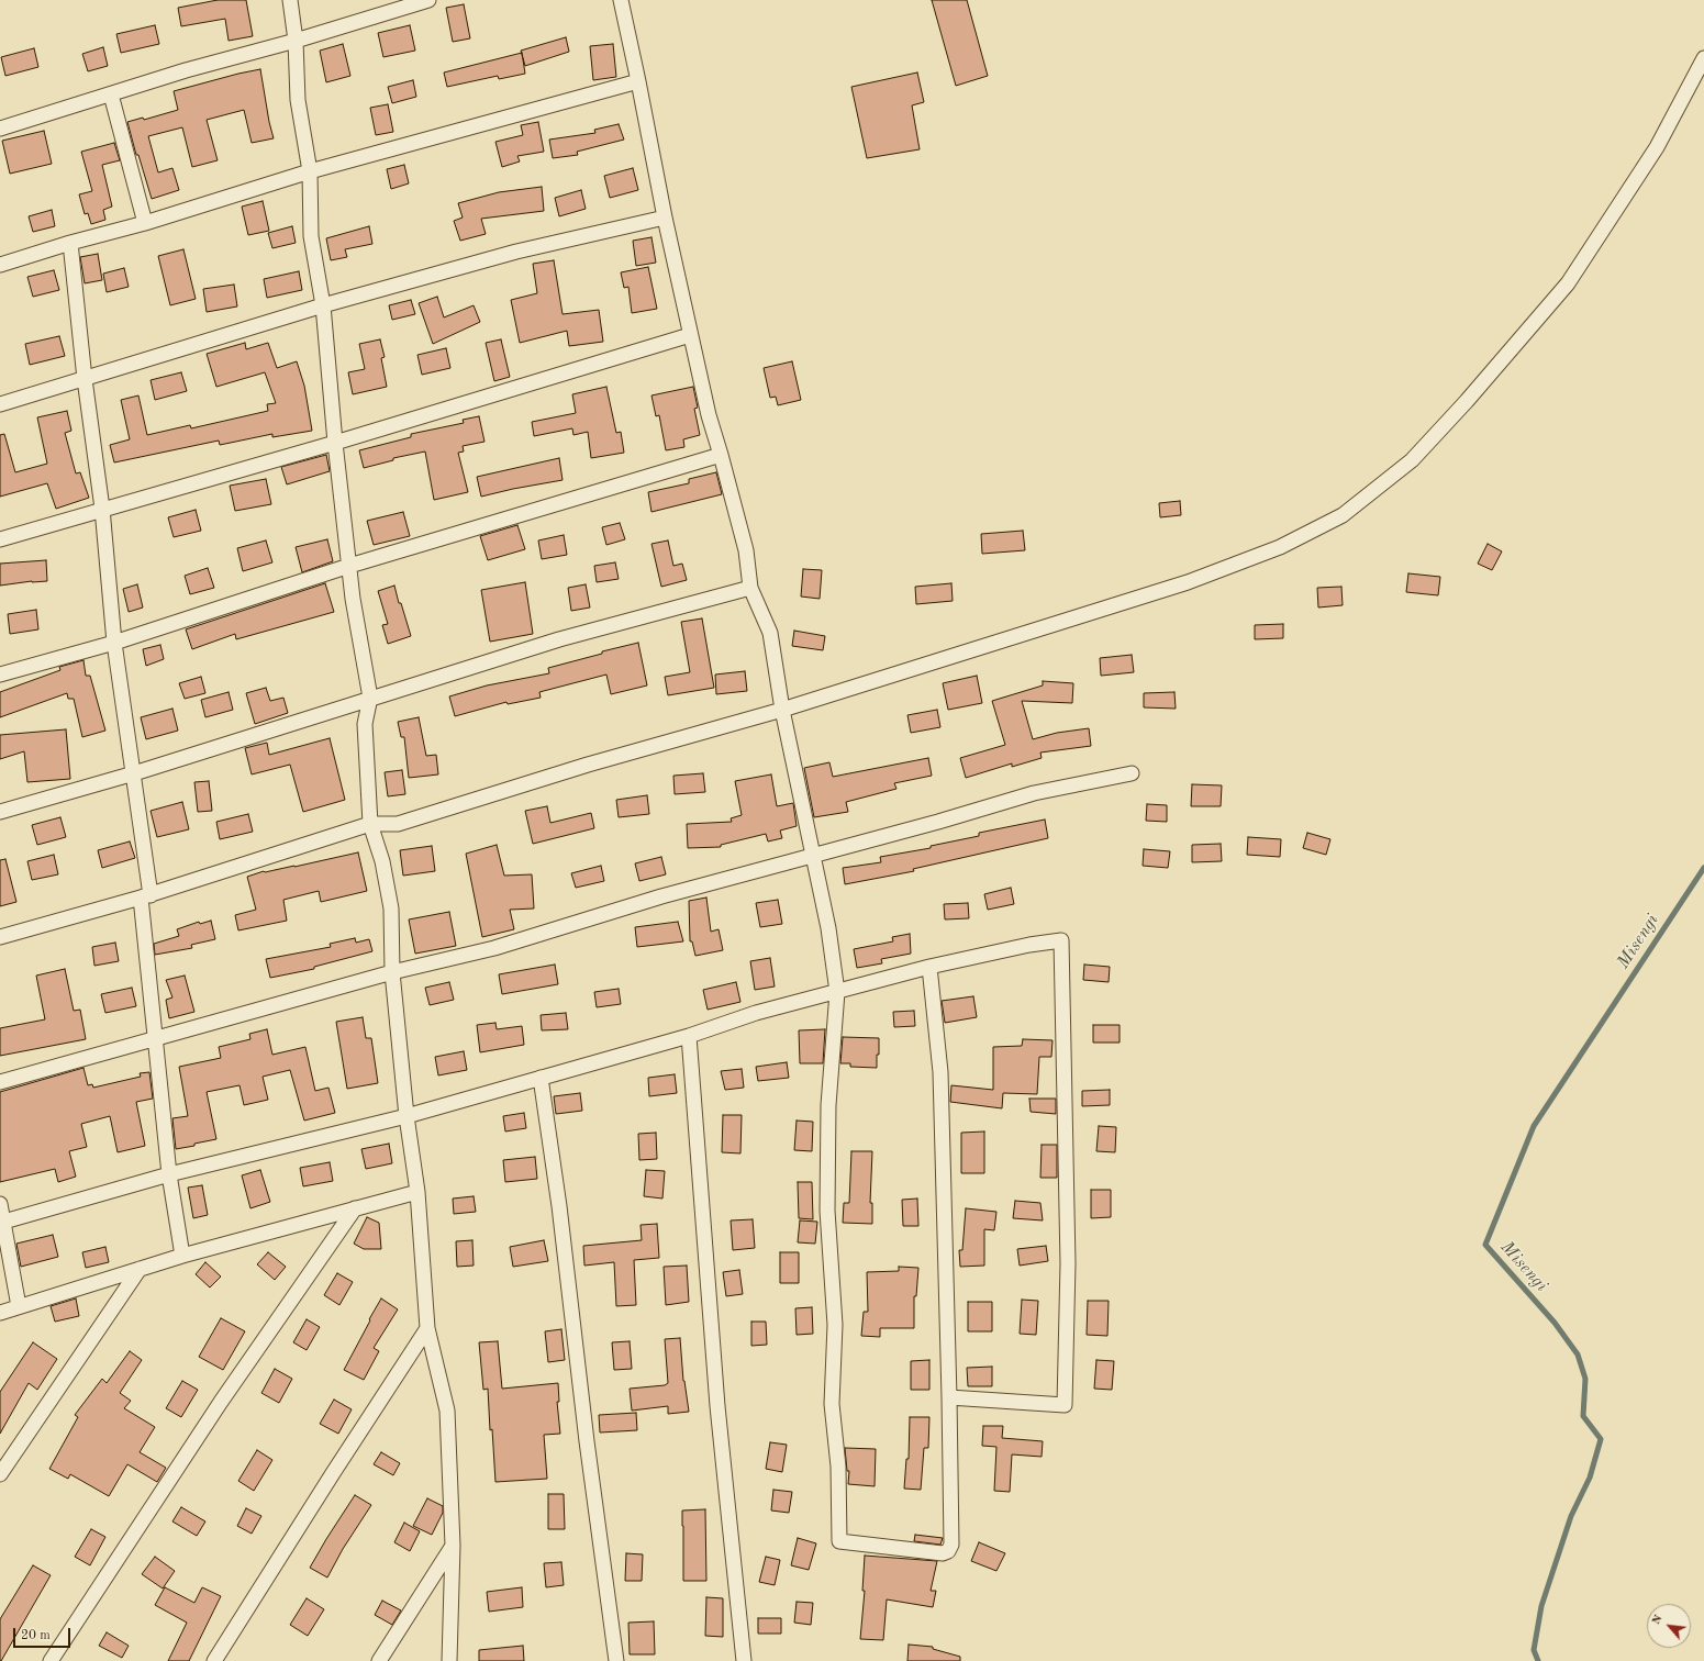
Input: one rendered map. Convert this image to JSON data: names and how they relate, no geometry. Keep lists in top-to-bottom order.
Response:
{
  "water": ["Misengi"],
  "scale_bar": "20 m",
  "north": "top left"
}
